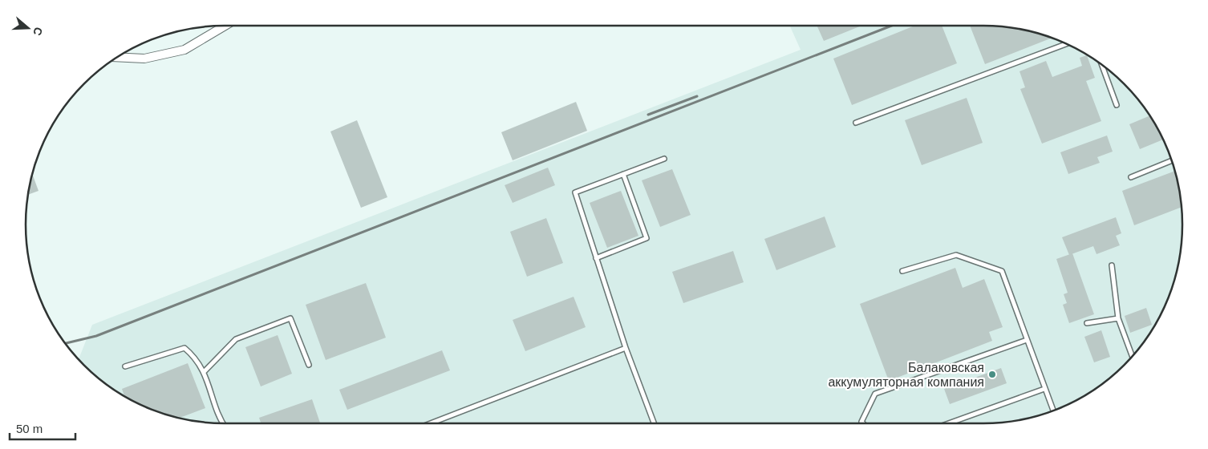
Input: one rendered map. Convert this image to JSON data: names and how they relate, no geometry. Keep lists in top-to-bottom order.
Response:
{
  "places": ["Балаковская аккумуляторная компания"],
  "scale_bar": "50 m",
  "north": "right"
}
